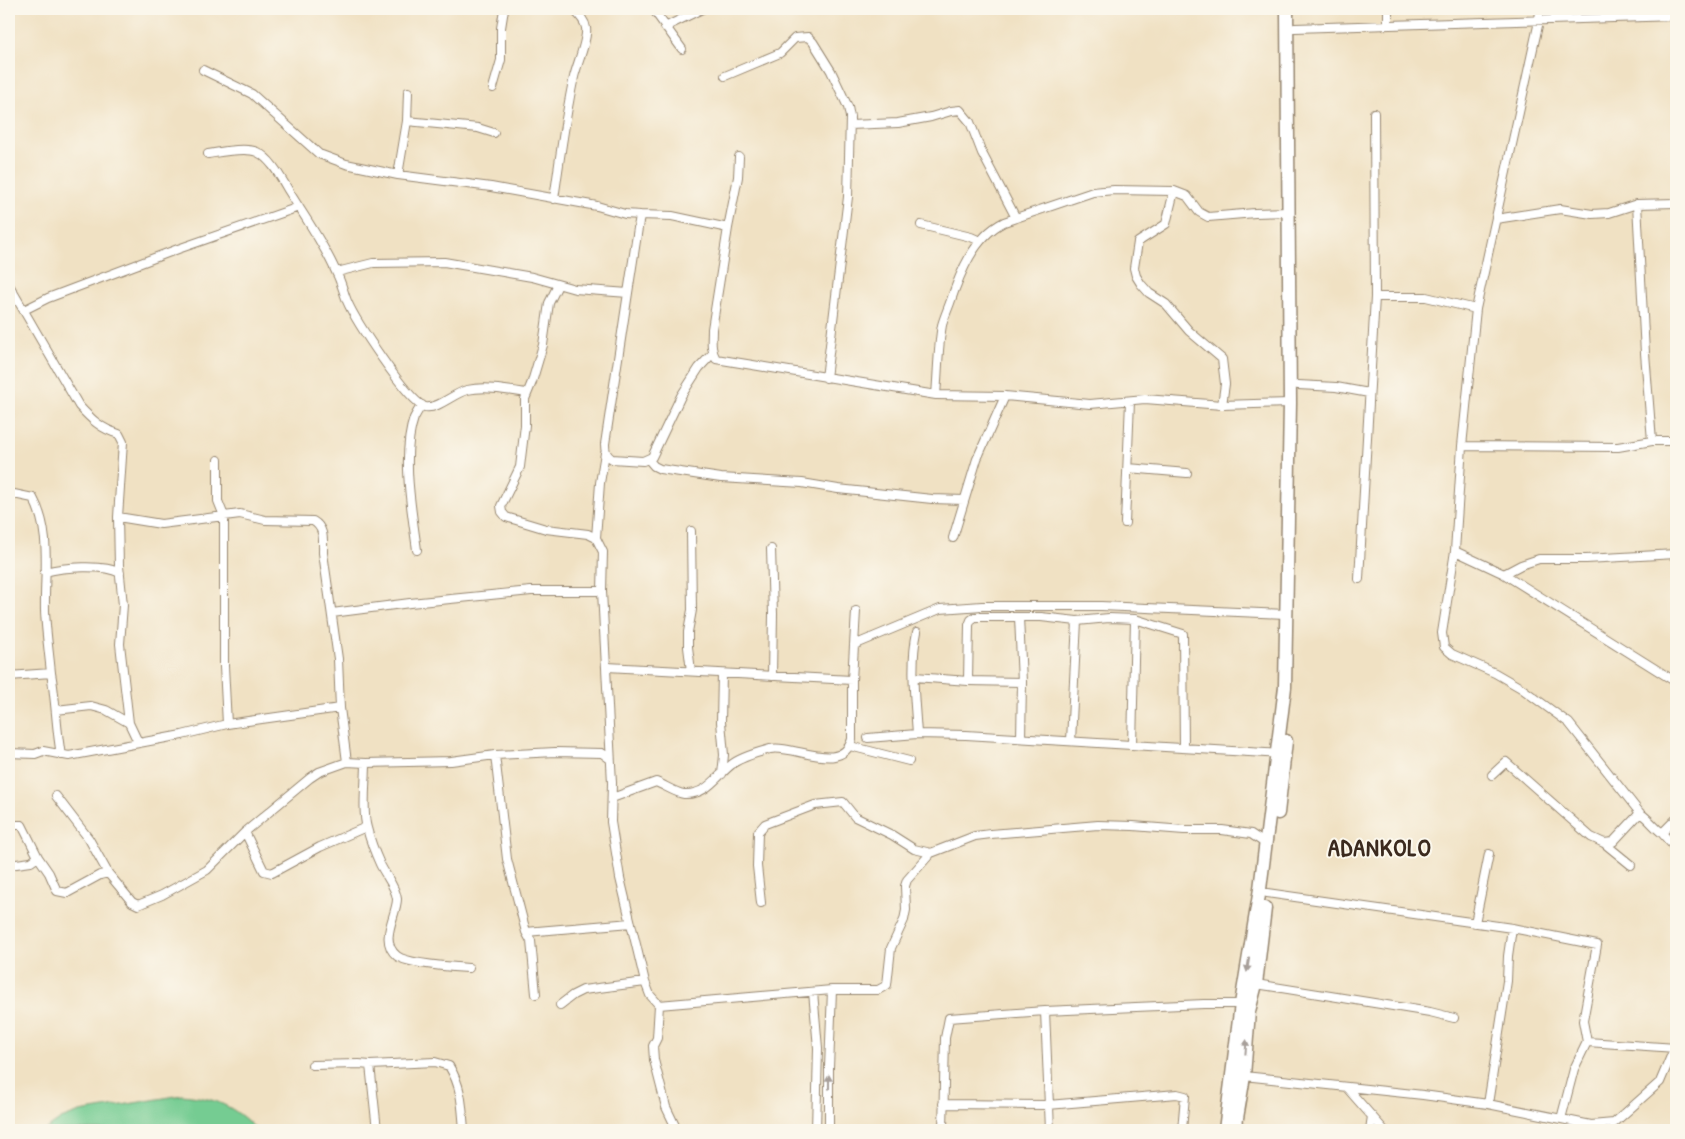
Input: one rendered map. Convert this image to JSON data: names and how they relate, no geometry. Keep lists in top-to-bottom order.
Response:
{
  "districts": ["ADANKOLO"]
}
